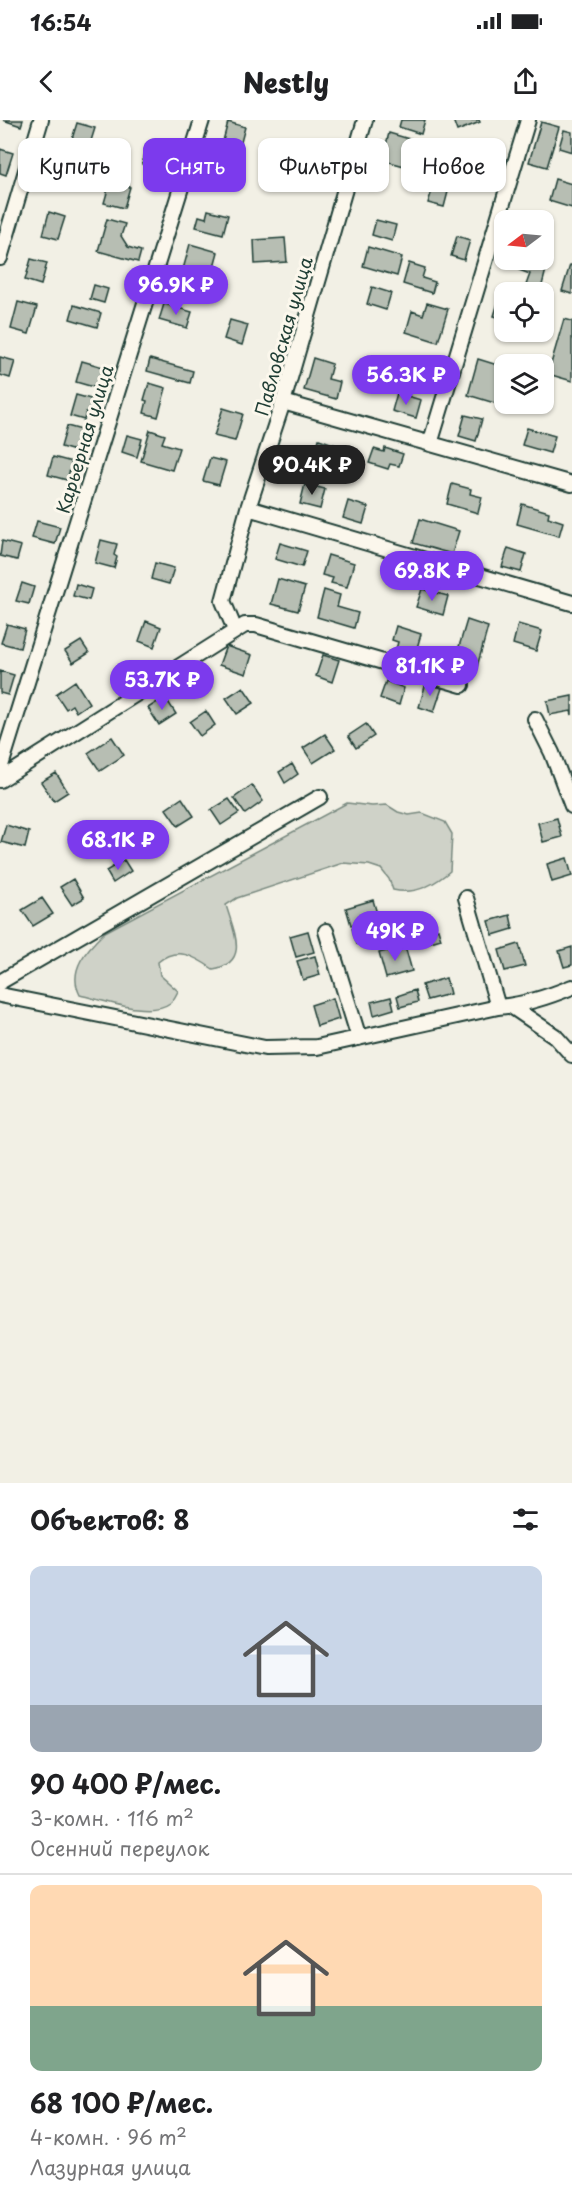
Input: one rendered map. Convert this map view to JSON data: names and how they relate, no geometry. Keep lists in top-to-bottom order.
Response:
{
  "streets": {
    "street": ["Павловская улица", "Карьерная улица"]
  },
  "north": "left",
  "page": {
    "status": "16:54",
    "header": "Nestly",
    "chip": [
      "Купить",
      "Снять",
      "Фильтры",
      "Новое"
    ],
    "price": [
      "96.9K ₽",
      "56.3K ₽",
      "90.4K ₽",
      "69.8K ₽",
      "81.1K ₽",
      "53.7K ₽",
      "68.1K ₽",
      "49K ₽"
    ],
    "heading": "Объектов: 8",
    "list": [
      {
        "name": "90 400 ₽/мес.",
        "note": "3-комн. · 116 m² · Осенний переулок"
      },
      {
        "name": "68 100 ₽/мес.",
        "note": "4-комн. · 96 m² · Лазурная улица"
      }
    ]
  }
}
